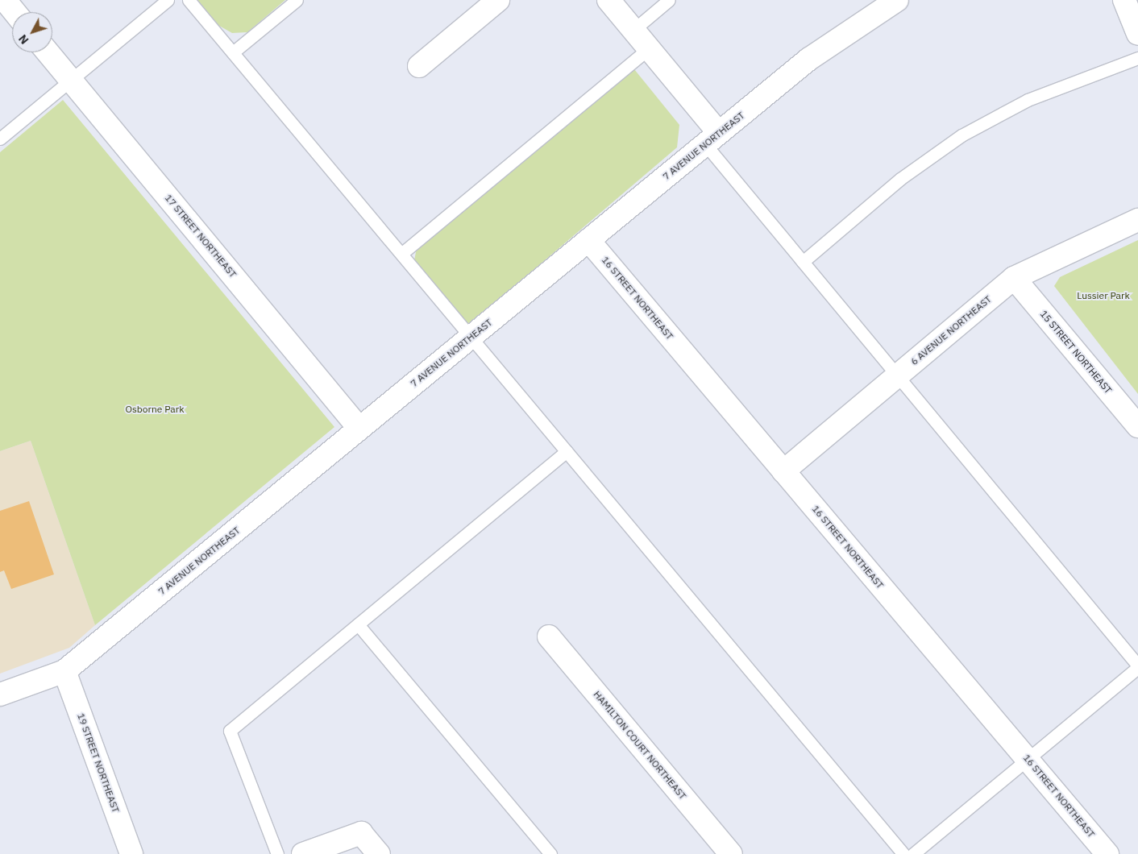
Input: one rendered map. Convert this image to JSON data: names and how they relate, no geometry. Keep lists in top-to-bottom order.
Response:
{
  "streets": {
    "street": [
      "7 AVENUE NORTHEAST",
      "17 STREET NORTHEAST",
      "16 STREET NORTHEAST",
      "6 AVENUE NORTHEAST",
      "15 STREET NORTHEAST",
      "HAMILTON COURT NORTHEAST",
      "19 STREET NORTHEAST"
    ]
  },
  "crossings": [
    ["7 AVENUE NORTHEAST", "17 STREET NORTHEAST"],
    ["7 AVENUE NORTHEAST", "16 STREET NORTHEAST"],
    ["7 AVENUE NORTHEAST", "19 STREET NORTHEAST"],
    ["16 STREET NORTHEAST", "6 AVENUE NORTHEAST"],
    ["6 AVENUE NORTHEAST", "15 STREET NORTHEAST"]
  ],
  "parks": ["Lussier Park", "Osborne Park"],
  "north": "bottom left"
}
